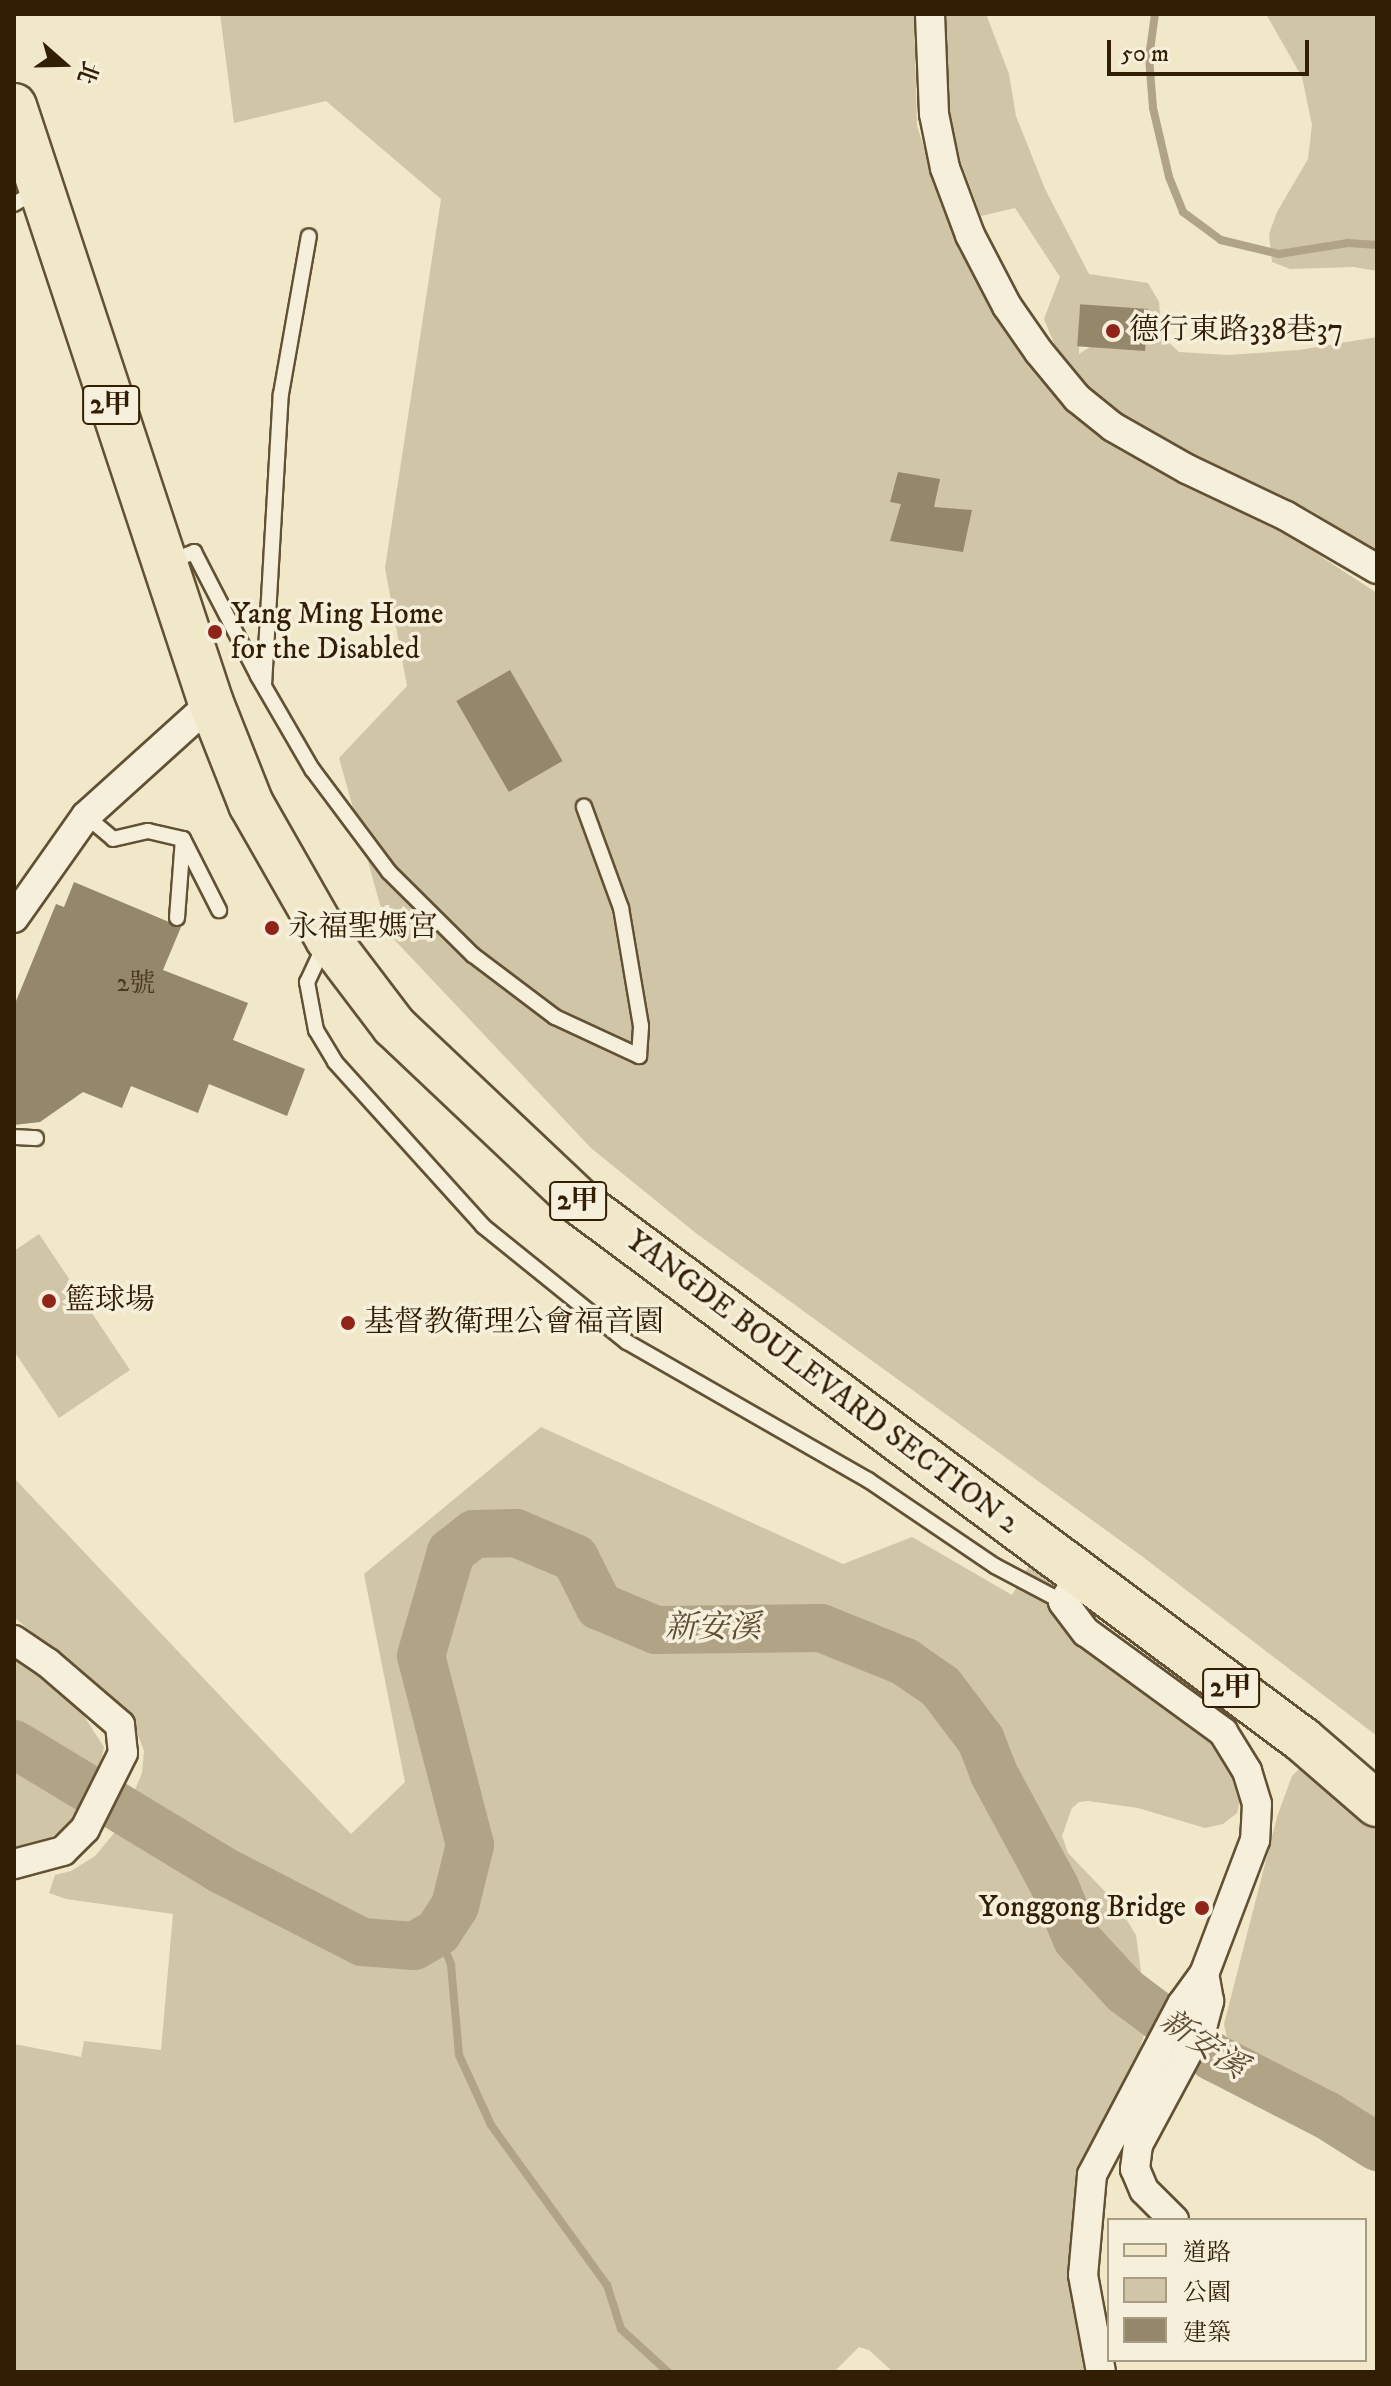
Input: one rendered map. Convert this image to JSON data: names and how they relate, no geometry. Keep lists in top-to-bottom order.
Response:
{
  "streets": {
    "main road": ["2甲", "YANGDE BOULEVARD SECTION 2"]
  },
  "water": ["新安溪"],
  "places": [
    "德行東路338巷37",
    "Yang Ming Home for the Disabled",
    "永福聖媽宮",
    "籃球場",
    "基督教衛理公會福音園",
    "Yonggong Bridge"
  ],
  "house_numbers": ["2號"],
  "legend": ["道路", "公園", "建築"],
  "scale_bar": "50 m",
  "north": "right"
}
